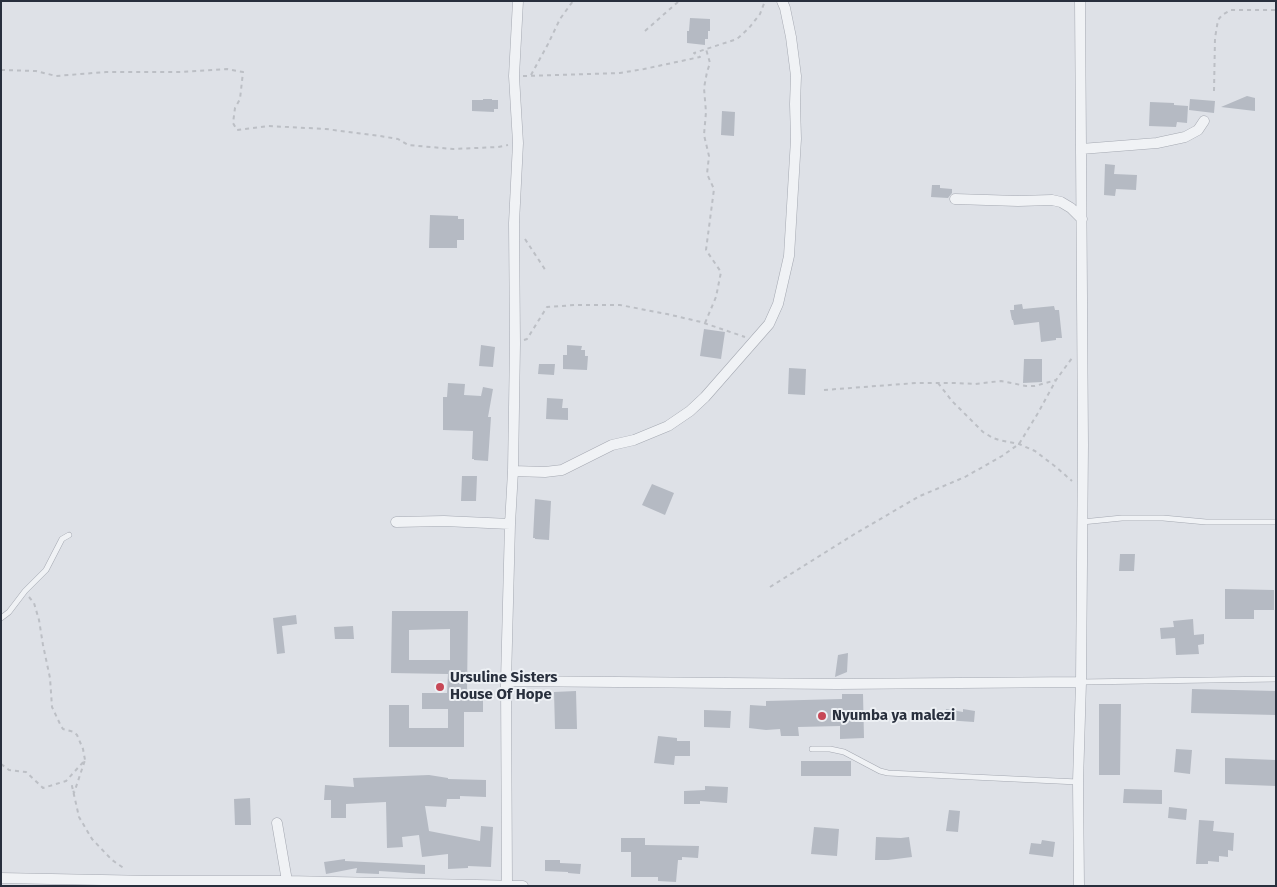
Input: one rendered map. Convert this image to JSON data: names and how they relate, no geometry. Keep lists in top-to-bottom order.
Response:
{
  "places": ["Ursuline Sisters House Of Hope", "Nyumba ya malezi"]
}
